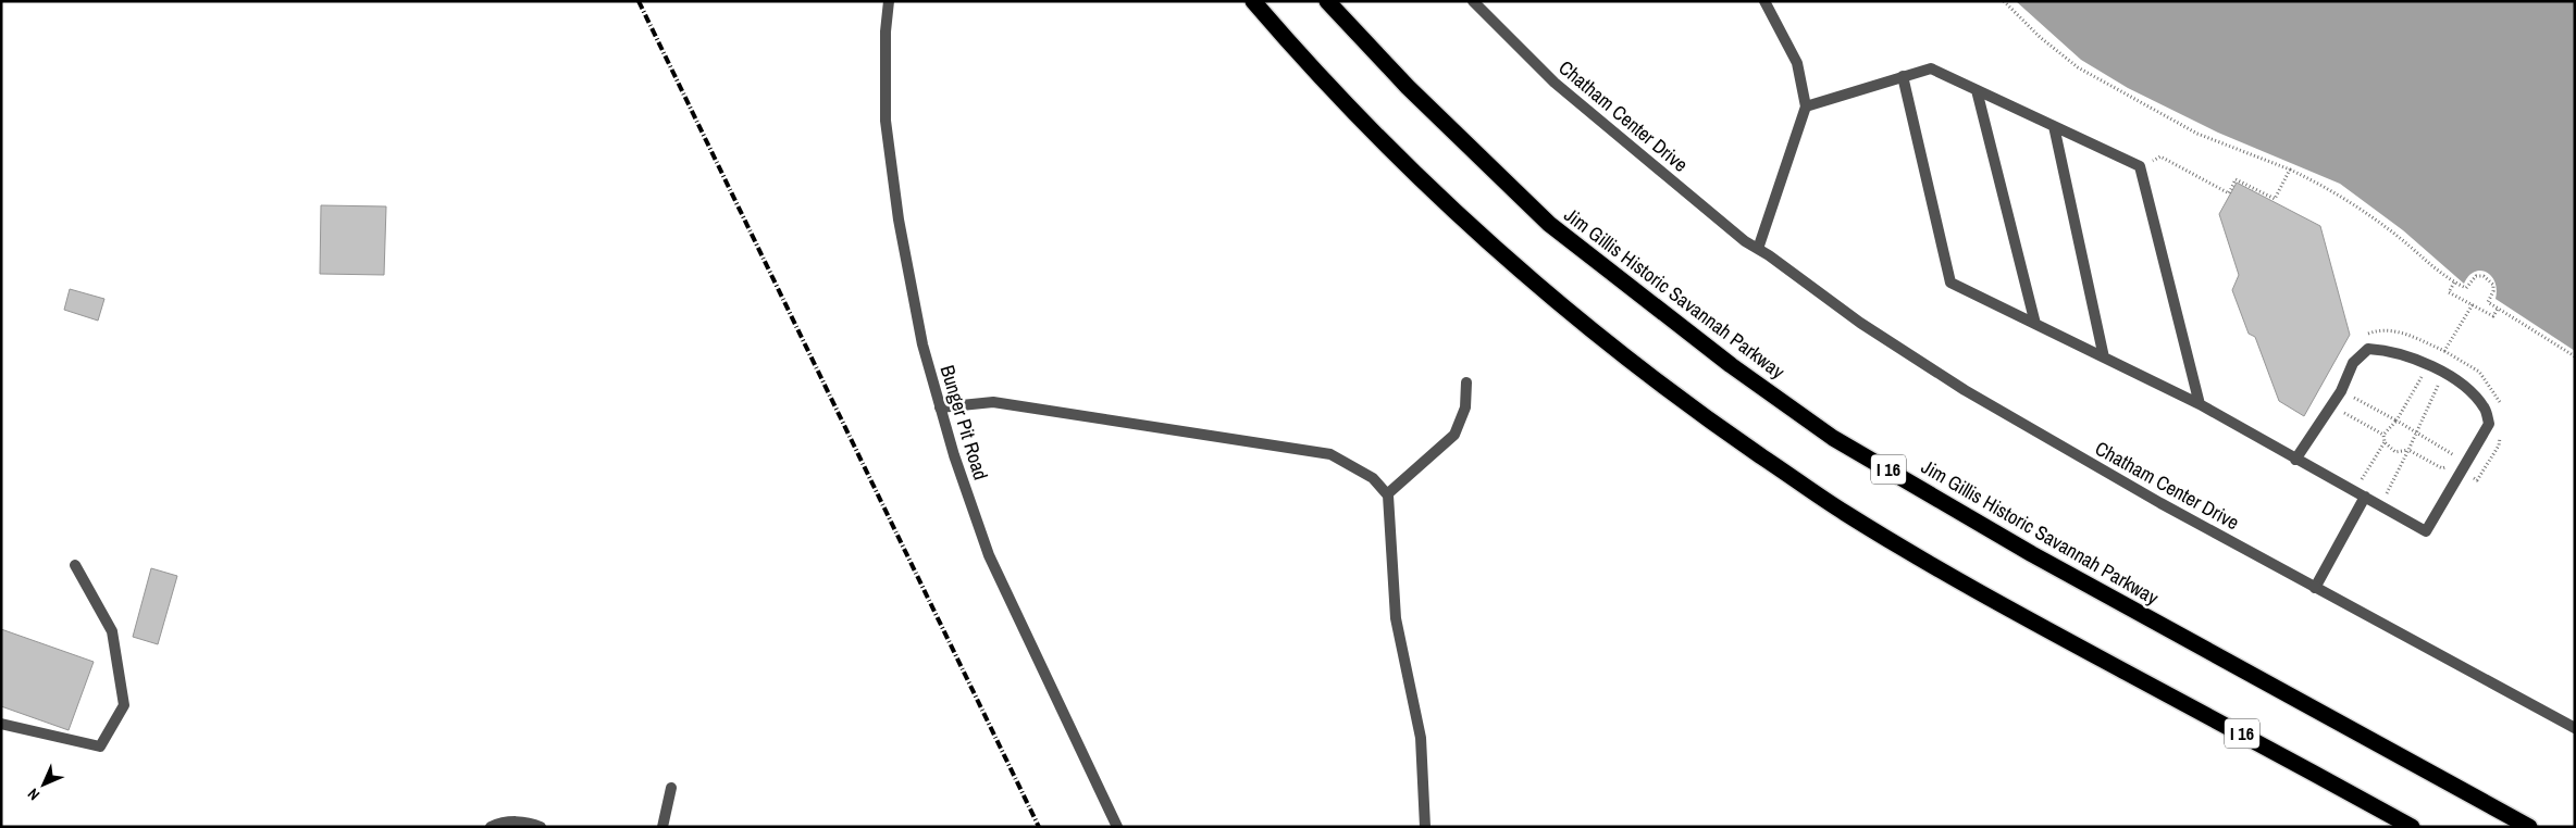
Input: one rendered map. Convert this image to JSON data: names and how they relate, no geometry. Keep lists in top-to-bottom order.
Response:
{
  "streets": {
    "highway": ["Jim Gillis Historic Savannah Parkway", "I 16"],
    "street": ["Chatham Center Drive", "Bunger Pit Road"]
  },
  "north": "bottom left"
}
